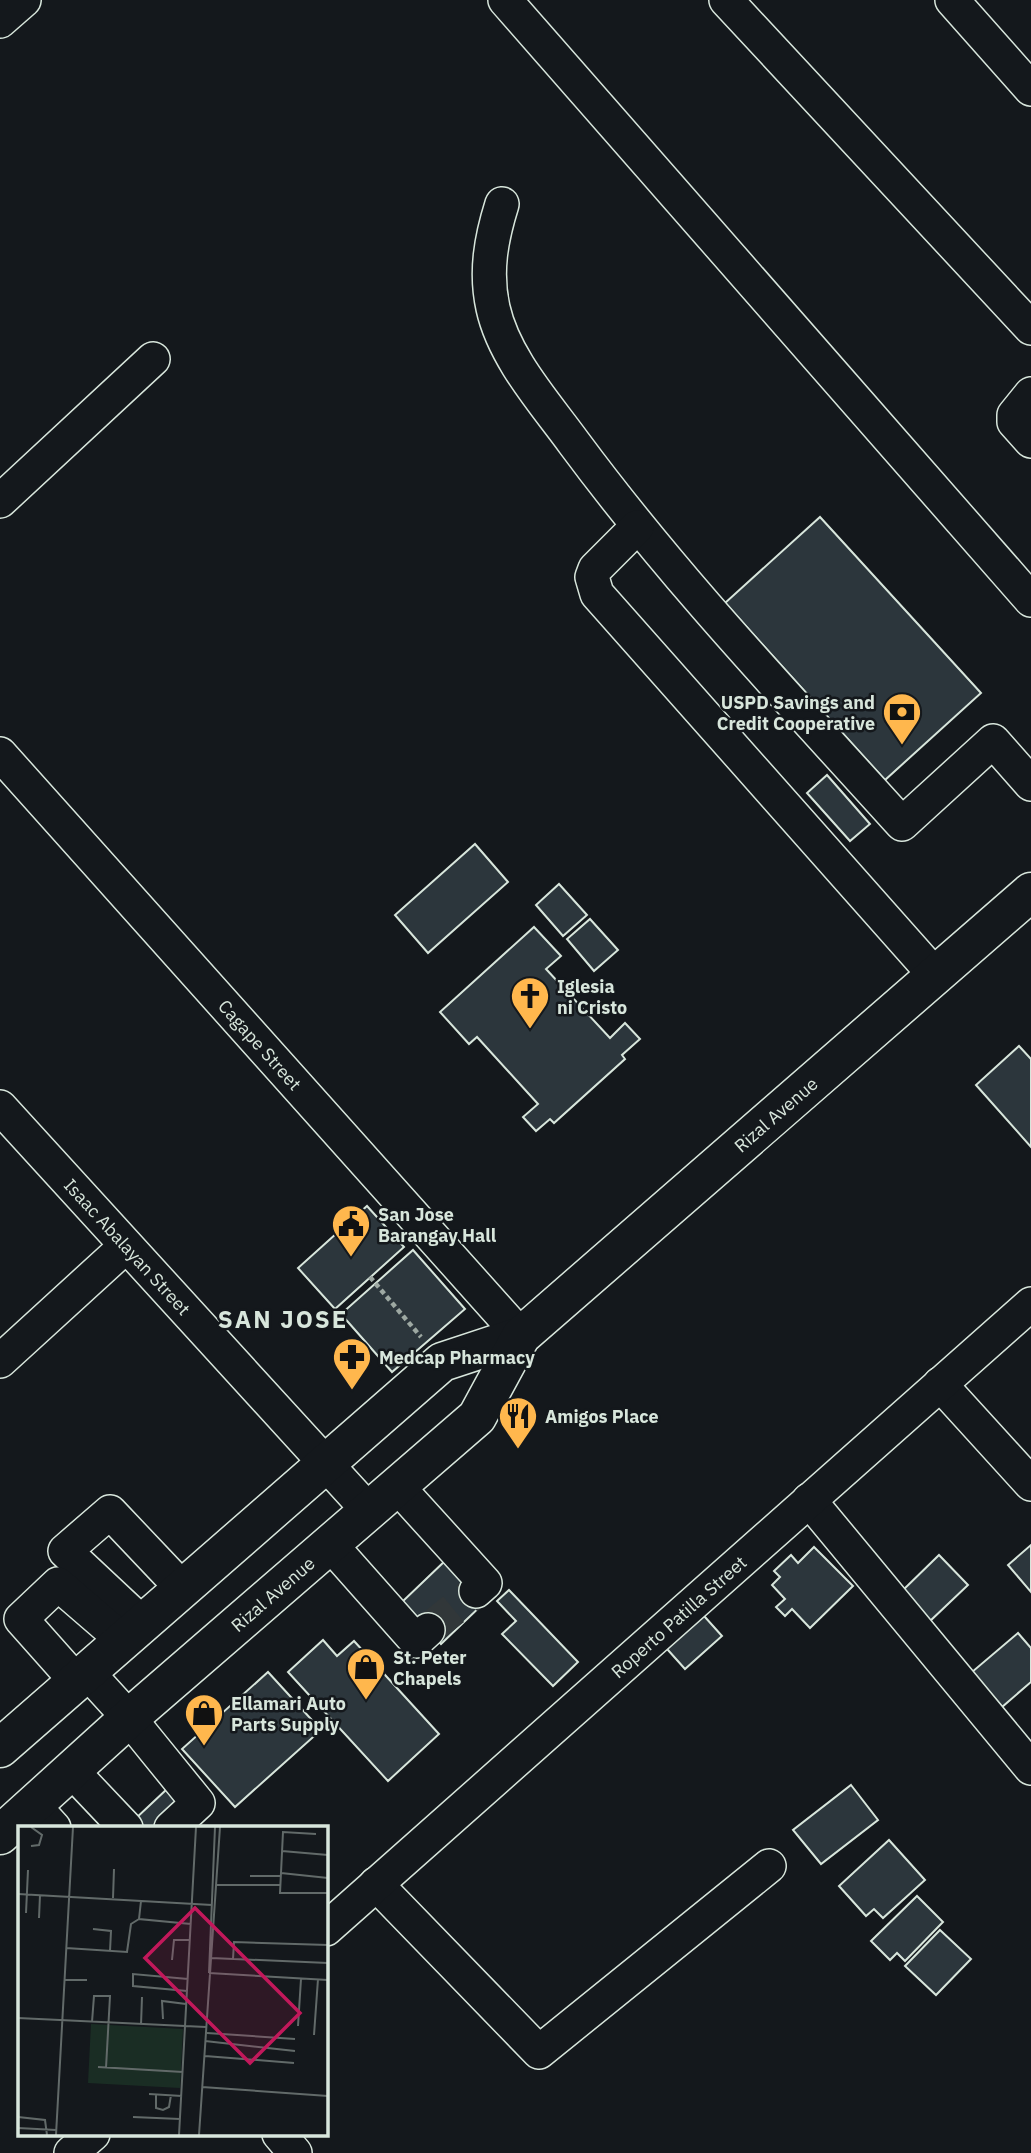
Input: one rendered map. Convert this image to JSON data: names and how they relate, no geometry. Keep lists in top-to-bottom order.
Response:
{
  "streets": {
    "main road": ["Rizal Avenue"],
    "street": ["Cagape Street", "Isaac Abalayan Street", "Roperto Patilla Street"]
  },
  "crossings": [
    ["Cagape Street", "Rizal Avenue"],
    ["Rizal Avenue", "Isaac Abalayan Street"]
  ],
  "districts": ["SAN JOSE"],
  "places": {
    "bank": ["USPD Savings and Credit Cooperative"],
    "church": ["Iglesia ni Cristo"],
    "public building": ["San Jose Barangay Hall"],
    "pharmacy": ["Medcap Pharmacy"],
    "restaurant": ["Amigos Place"],
    "shop": ["St. Peter Chapels", "Ellamari Auto Parts Supply"]
  }
}
